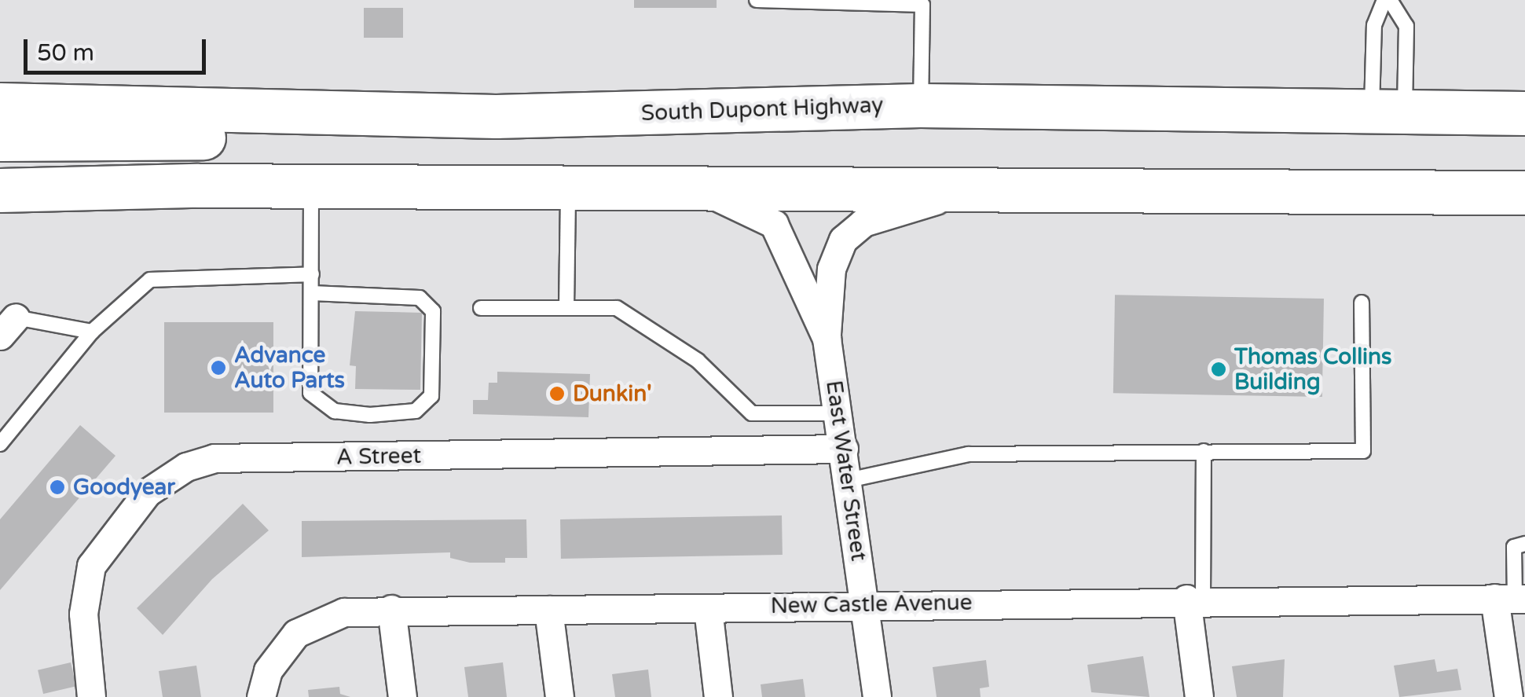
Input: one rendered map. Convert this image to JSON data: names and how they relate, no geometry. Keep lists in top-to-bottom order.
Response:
{
  "streets": {
    "highway": ["South Dupont Highway"],
    "street": ["A Street", "East Water Street", "New Castle Avenue"]
  },
  "crossings": [
    ["A Street", "East Water Street"],
    ["East Water Street", "New Castle Avenue"]
  ],
  "places": [
    "Advance Auto Parts",
    "Thomas Collins Building",
    "Dunkin'",
    "Goodyear"
  ],
  "scale_bar": "50 m"
}
